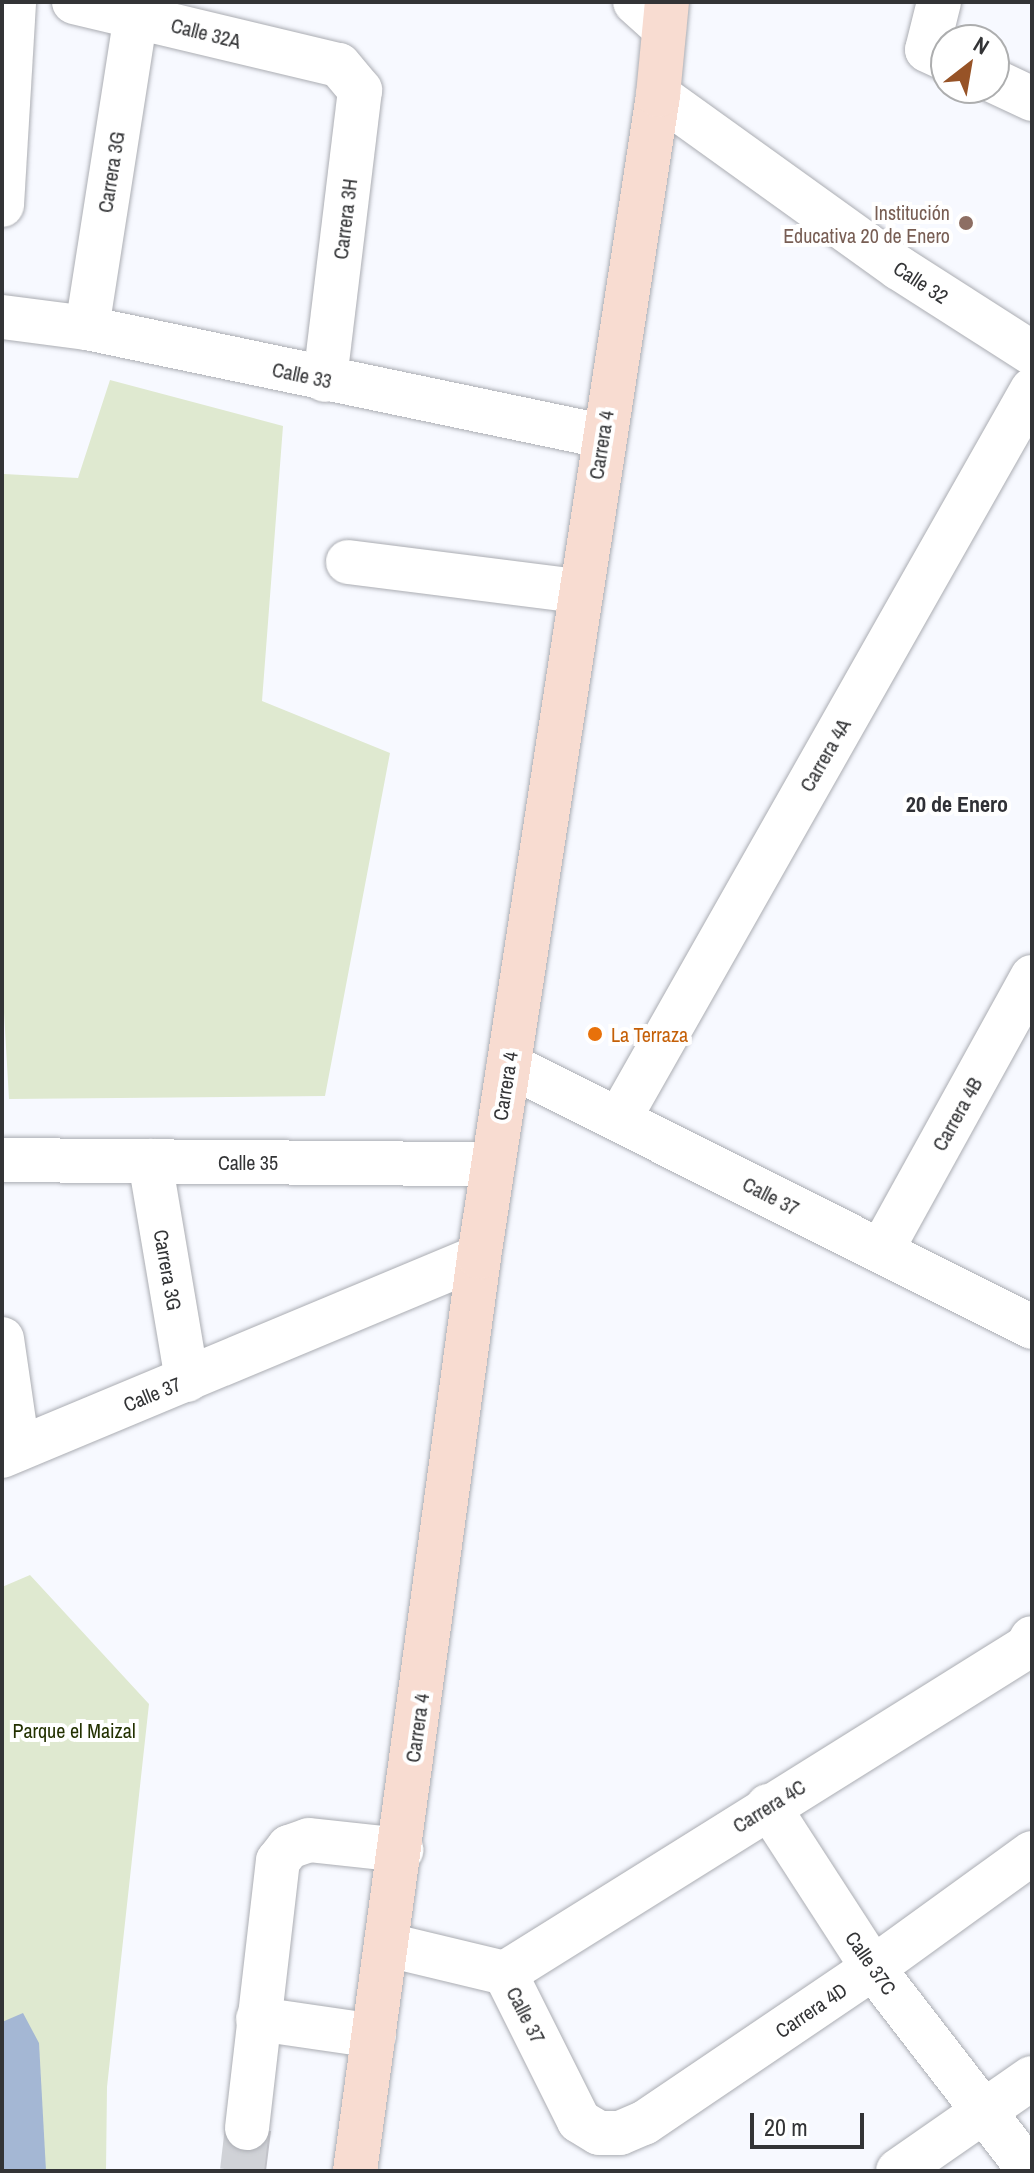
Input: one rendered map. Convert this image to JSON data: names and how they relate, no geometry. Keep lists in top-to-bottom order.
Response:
{
  "streets": {
    "main road": ["Carrera 4"],
    "street": [
      "Calle 32A",
      "Carrera 3G",
      "Carrera 3H",
      "Calle 32",
      "Calle 33",
      "Carrera 4A",
      "Carrera 4B",
      "Calle 35",
      "Calle 37",
      "Carrera 4C",
      "Calle 37C",
      "Carrera 4D"
    ]
  },
  "crossings": [
    ["Calle 32A", "Carrera 3G"],
    ["Calle 32A", "Carrera 3H"],
    ["Carrera 3G", "Calle 33"],
    ["Carrera 3G", "Calle 35"],
    ["Carrera 3G", "Calle 37"],
    ["Carrera 3H", "Calle 33"],
    ["Calle 32", "Carrera 4"],
    ["Calle 33", "Carrera 4"],
    ["Carrera 4", "Calle 35"],
    ["Carrera 4", "Calle 37"],
    ["Carrera 4A", "Calle 37"],
    ["Carrera 4B", "Calle 37"],
    ["Calle 37", "Carrera 4C"],
    ["Calle 37", "Carrera 4D"],
    ["Carrera 4C", "Calle 37C"],
    ["Calle 37C", "Carrera 4D"]
  ],
  "districts": ["20 de Enero"],
  "parks": ["Parque el Maizal"],
  "places": ["Institución Educativa 20 de Enero", "La Terraza"],
  "scale_bar": "20 m",
  "north": "top right"
}
